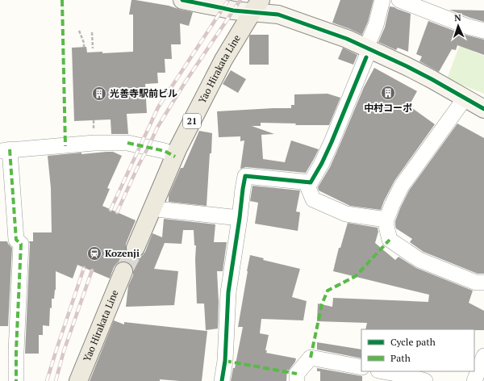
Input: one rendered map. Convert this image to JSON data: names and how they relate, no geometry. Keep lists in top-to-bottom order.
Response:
{
  "streets": {
    "main road": ["Yao Hirakata Line", "21"]
  },
  "places": {
    "building": ["中村コーポ", "光善寺駅前ビル"],
    "station": ["Kozenji"]
  },
  "legend": ["Cycle path", "Path"],
  "north": "top"
}
